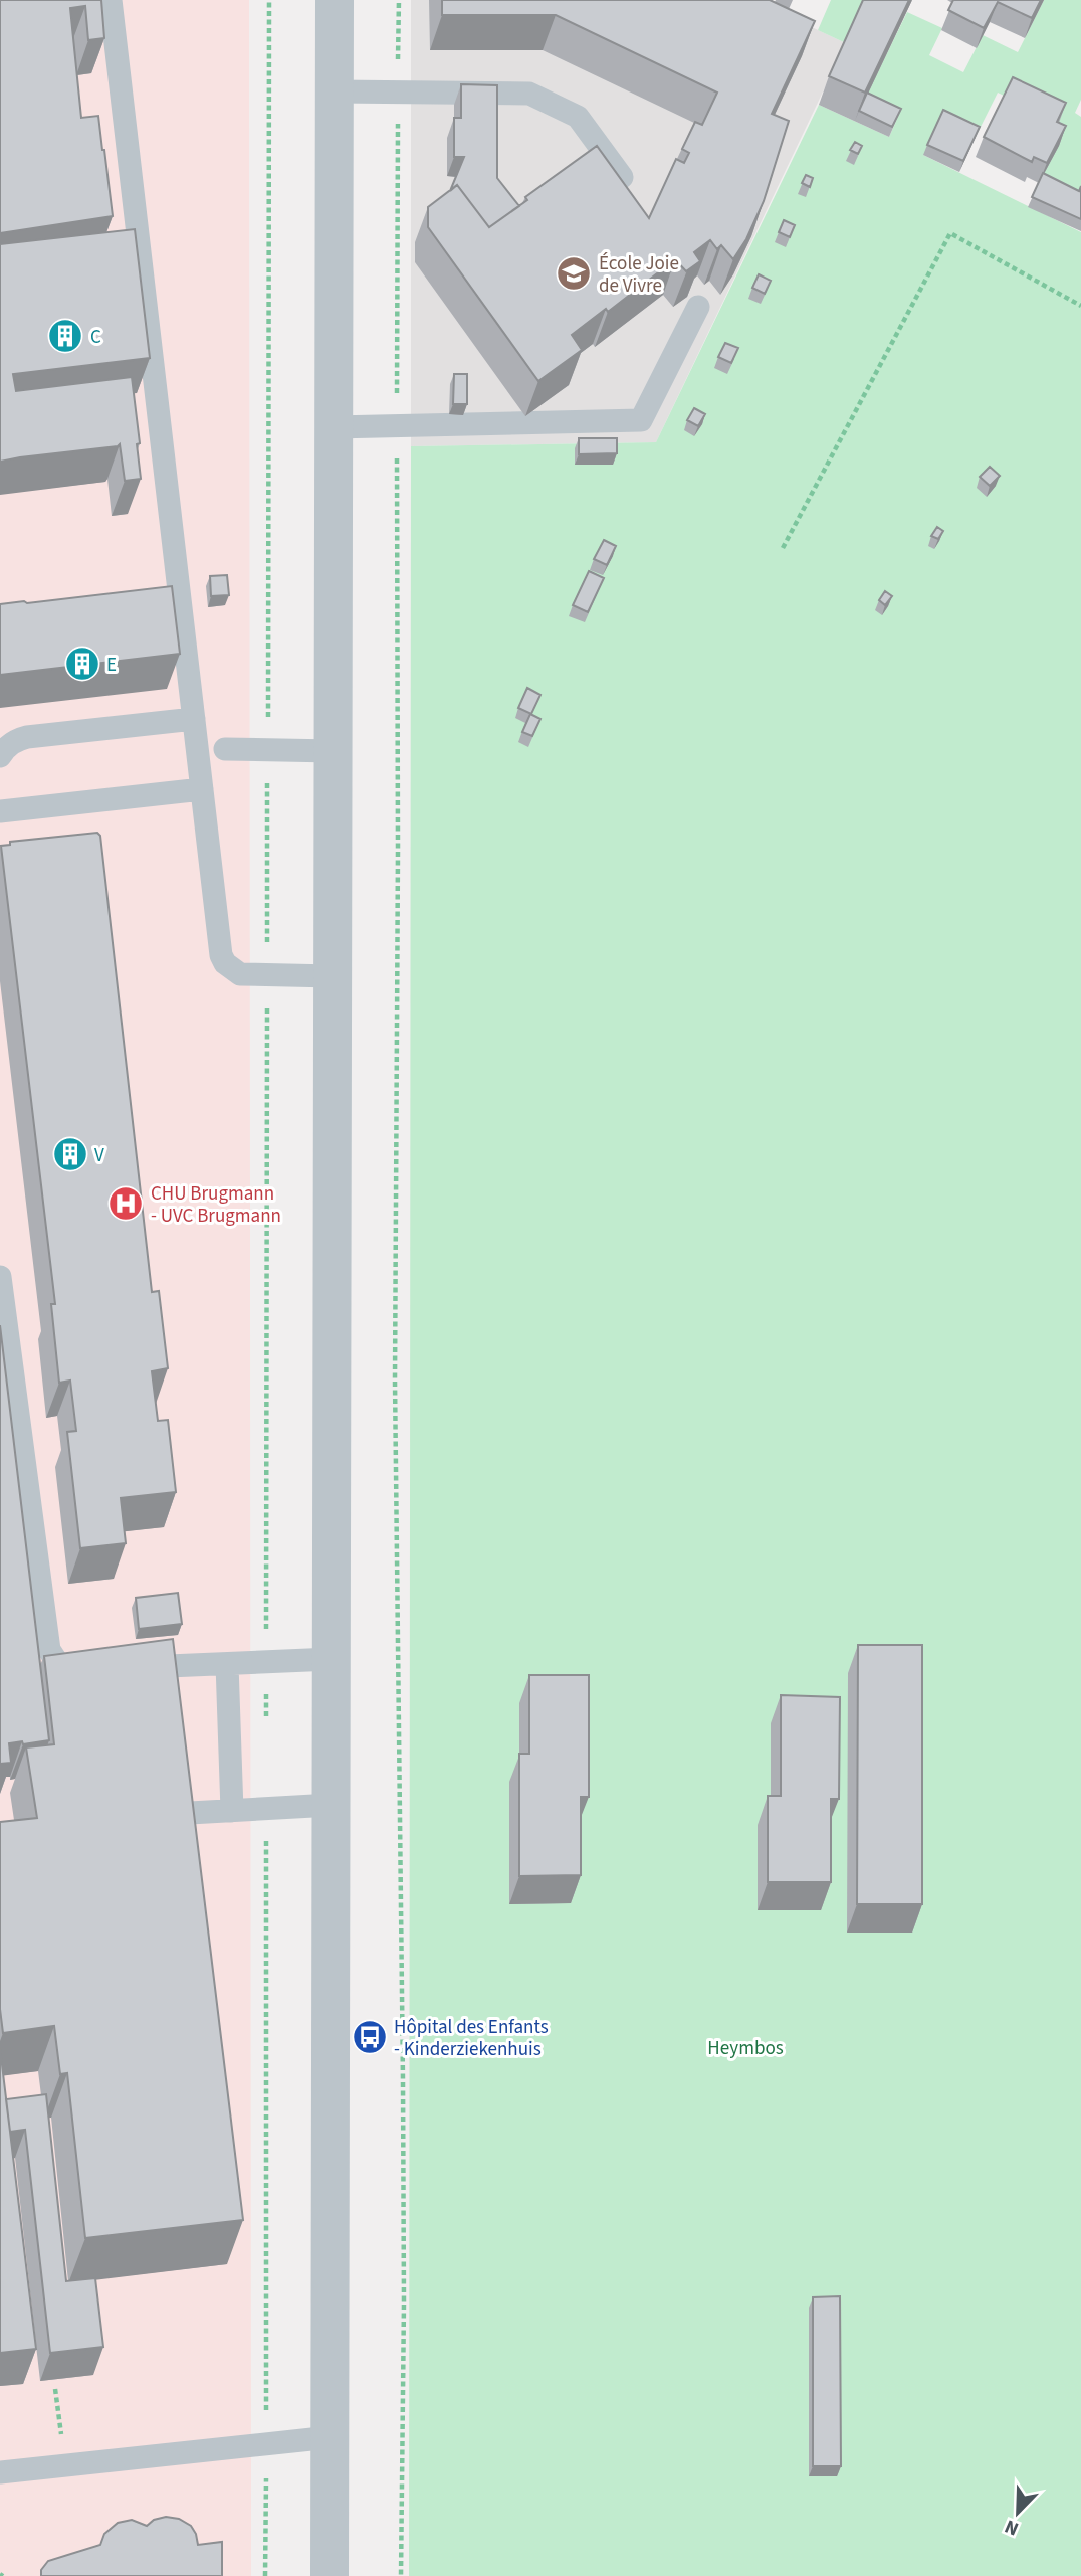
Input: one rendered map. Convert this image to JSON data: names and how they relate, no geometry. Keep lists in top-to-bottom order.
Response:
{
  "parks": ["Heymbos"],
  "places": {
    "school or university": ["École Joie de Vivre"],
    "building": ["C", "E", "V"],
    "hospital": ["CHU Brugmann - UVC Brugmann"],
    "bus stop": ["Hôpital des Enfants - Kinderziekenhuis"]
  },
  "north": "bottom left"
}
